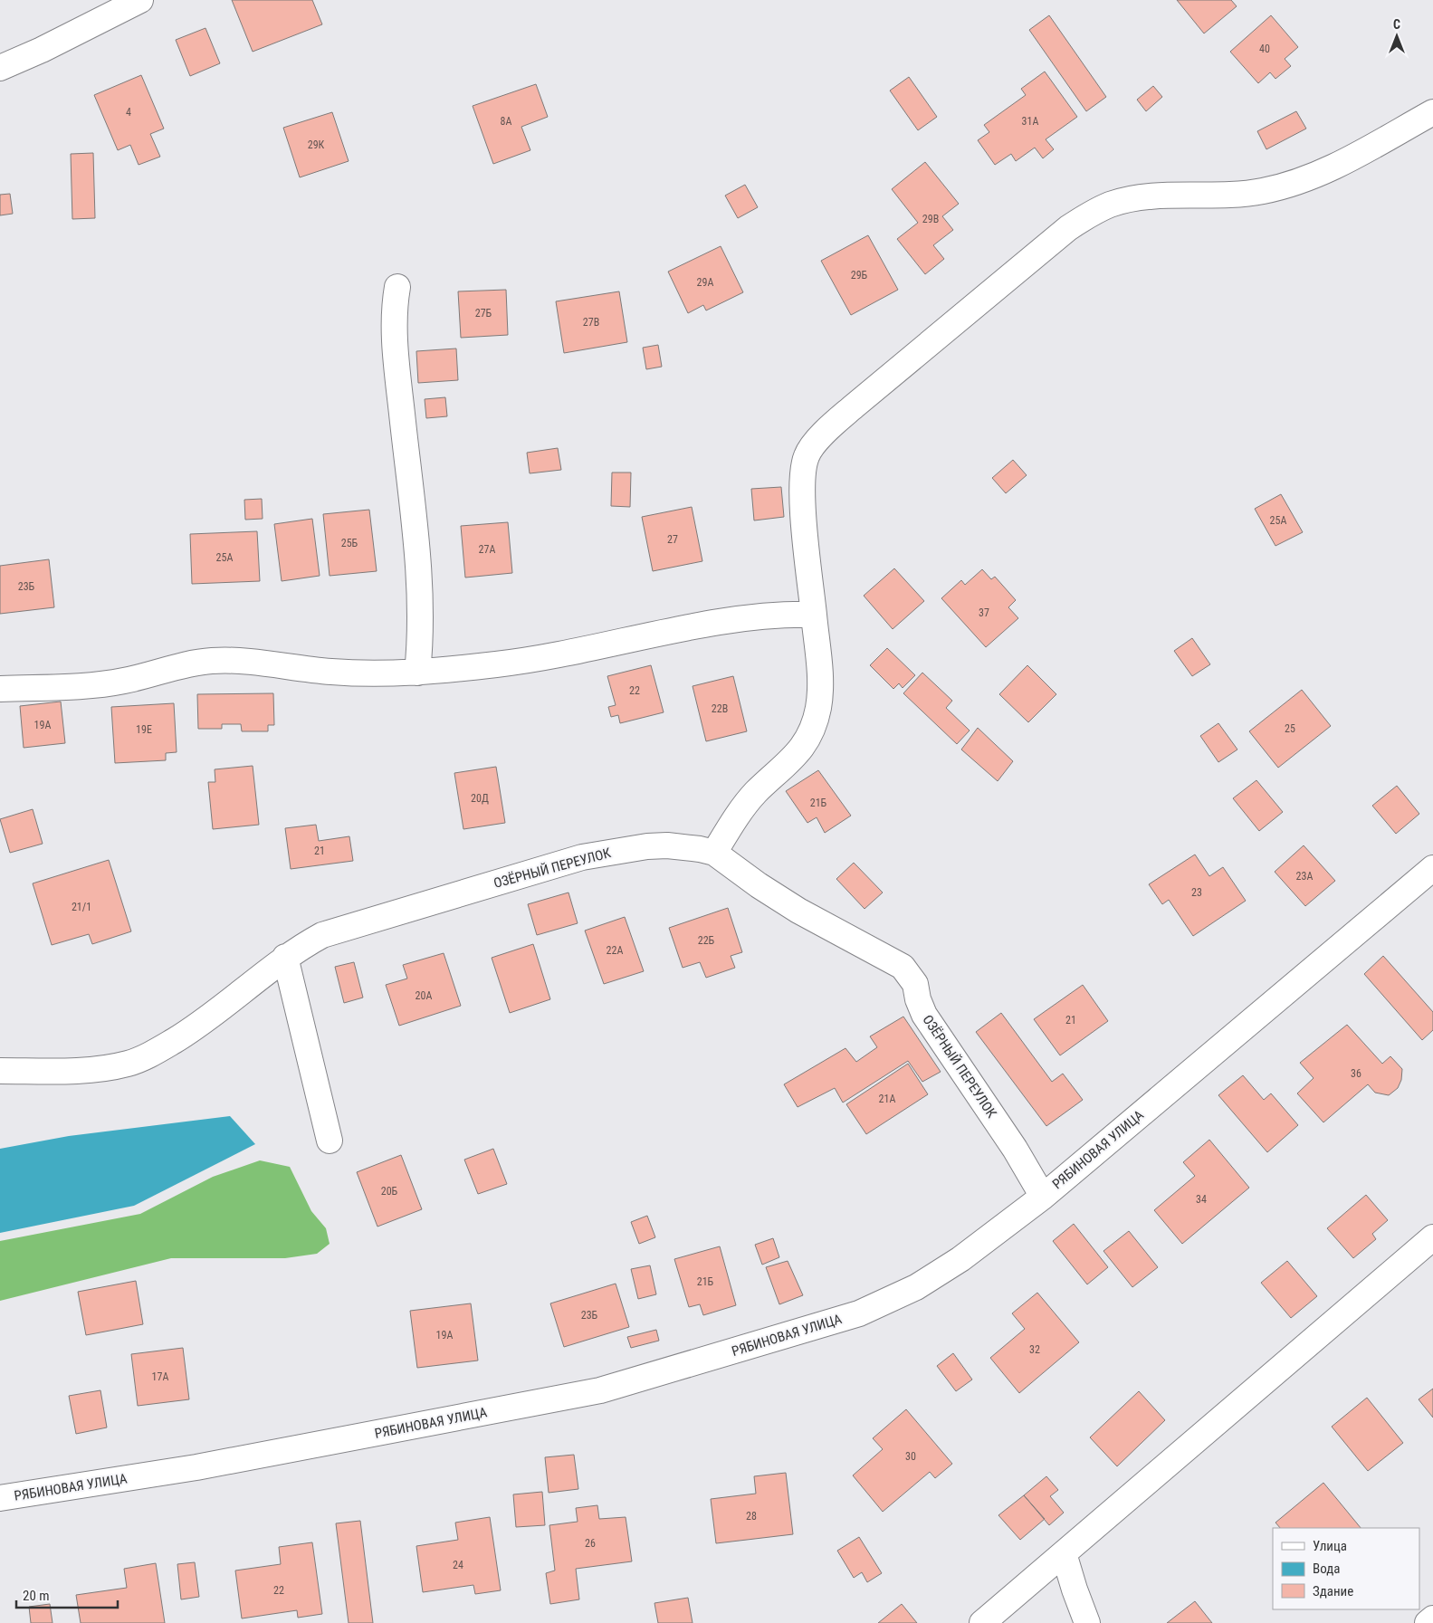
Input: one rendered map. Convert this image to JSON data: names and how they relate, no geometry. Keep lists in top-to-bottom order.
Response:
{
  "streets": {
    "street": ["ОЗЁРНЫЙ ПЕРЕУЛОК", "РЯБИНОВАЯ УЛИЦА"]
  },
  "crossings": [
    ["ОЗЁРНЫЙ ПЕРЕУЛОК", "РЯБИНОВАЯ УЛИЦА"]
  ],
  "house_numbers": [
    "40",
    "4",
    "8А",
    "31А",
    "29К",
    "29В",
    "29Б",
    "29А",
    "27Б",
    "27В",
    "25А",
    "27",
    "25Б",
    "27А",
    "25А",
    "23Б",
    "37",
    "22",
    "22В",
    "19А",
    "25",
    "19Е",
    "20Д",
    "21Б",
    "21",
    "23А",
    "23",
    "21/1",
    "22Б",
    "22А",
    "20А",
    "21",
    "36",
    "21А",
    "20Б",
    "34",
    "21Б",
    "23Б",
    "19А",
    "32",
    "17А",
    "30",
    "28",
    "26",
    "24",
    "22"
  ],
  "legend": ["Улица", "Вода", "Здание"],
  "scale_bar": "20 m",
  "north": "top"
}
